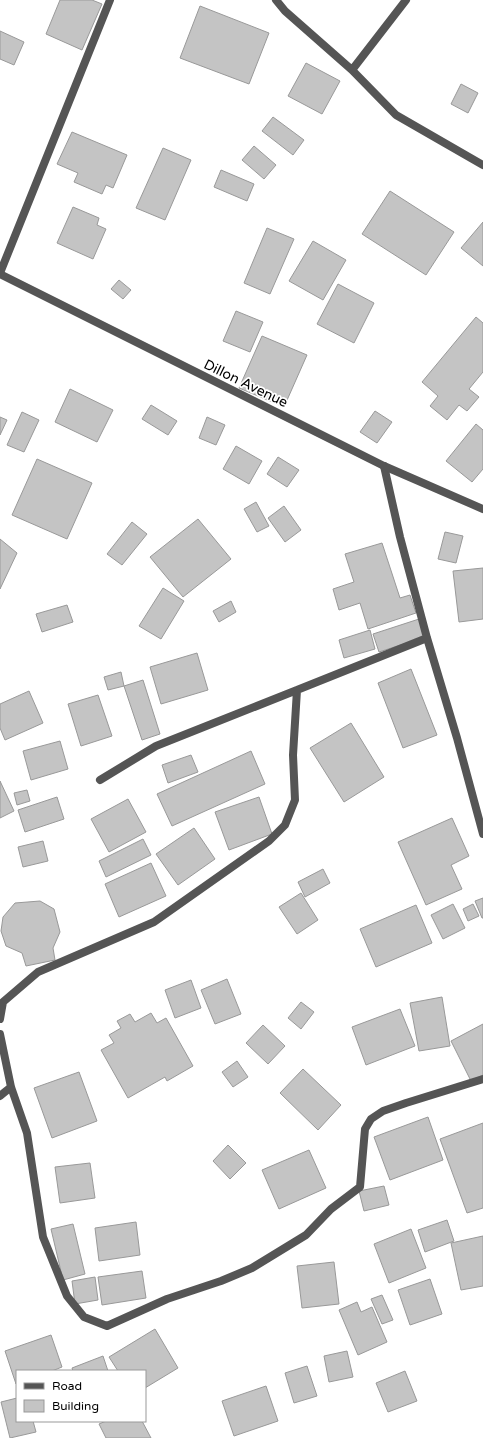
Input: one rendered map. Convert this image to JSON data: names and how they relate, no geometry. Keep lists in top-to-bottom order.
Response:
{
  "streets": {
    "street": ["Dillon Avenue"]
  },
  "legend": ["Road", "Building"]
}
